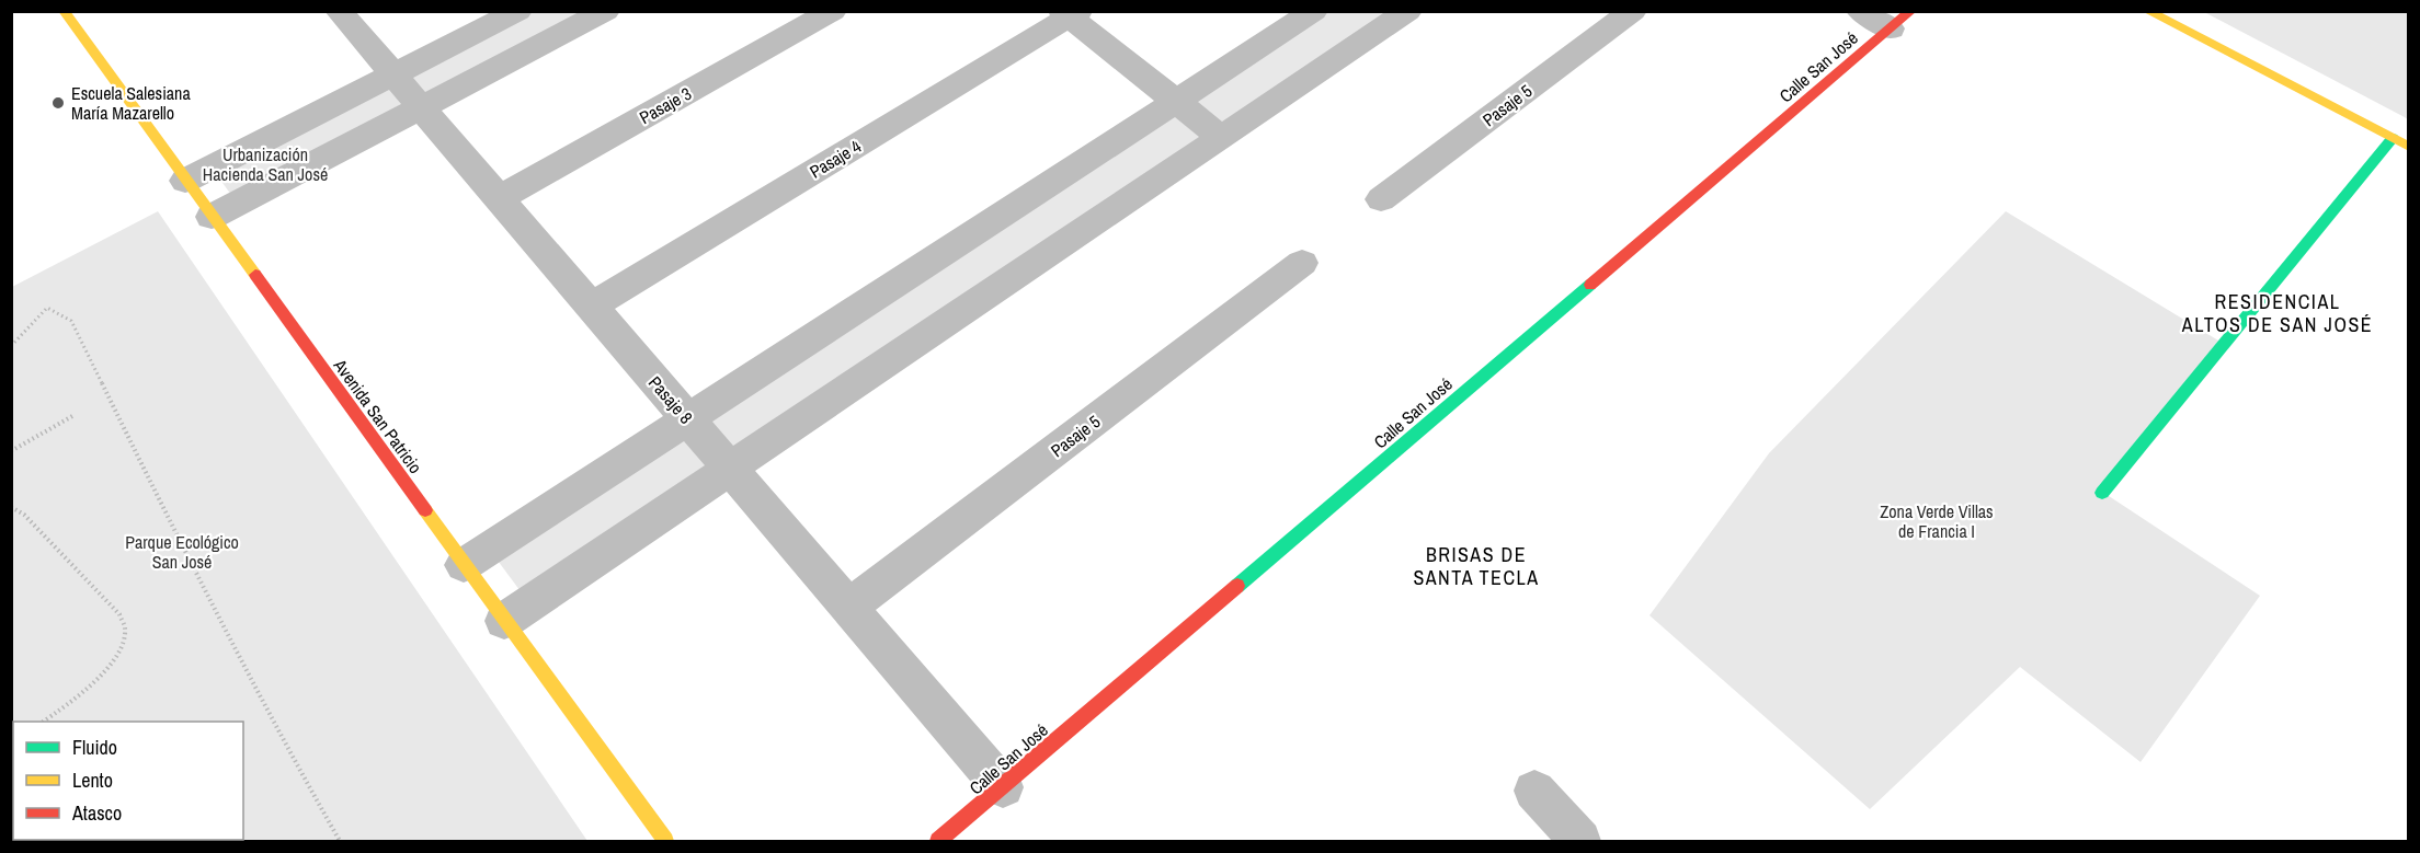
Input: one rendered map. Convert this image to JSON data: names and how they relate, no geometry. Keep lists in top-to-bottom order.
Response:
{
  "streets": {
    "street": [
      "Calle San José",
      "Pasaje 3",
      "Pasaje 5",
      "Pasaje 4",
      "Pasaje 8",
      "Avenida San Patricio"
    ]
  },
  "crossings": [
    ["Calle San José", "Pasaje 8"],
    ["Pasaje 3", "Pasaje 8"],
    ["Pasaje 5", "Pasaje 8"],
    ["Pasaje 4", "Pasaje 8"]
  ],
  "districts": ["RESIDENCIAL ALTOS DE SAN JOSÉ", "BRISAS DE SANTA TECLA"],
  "parks": ["Urbanización Hacienda San José", "Zona Verde Villas de Francia I", "Parque Ecológico San José"],
  "places": ["Escuela Salesiana María Mazarello"],
  "legend": ["Fluido", "Lento", "Atasco"]
}
